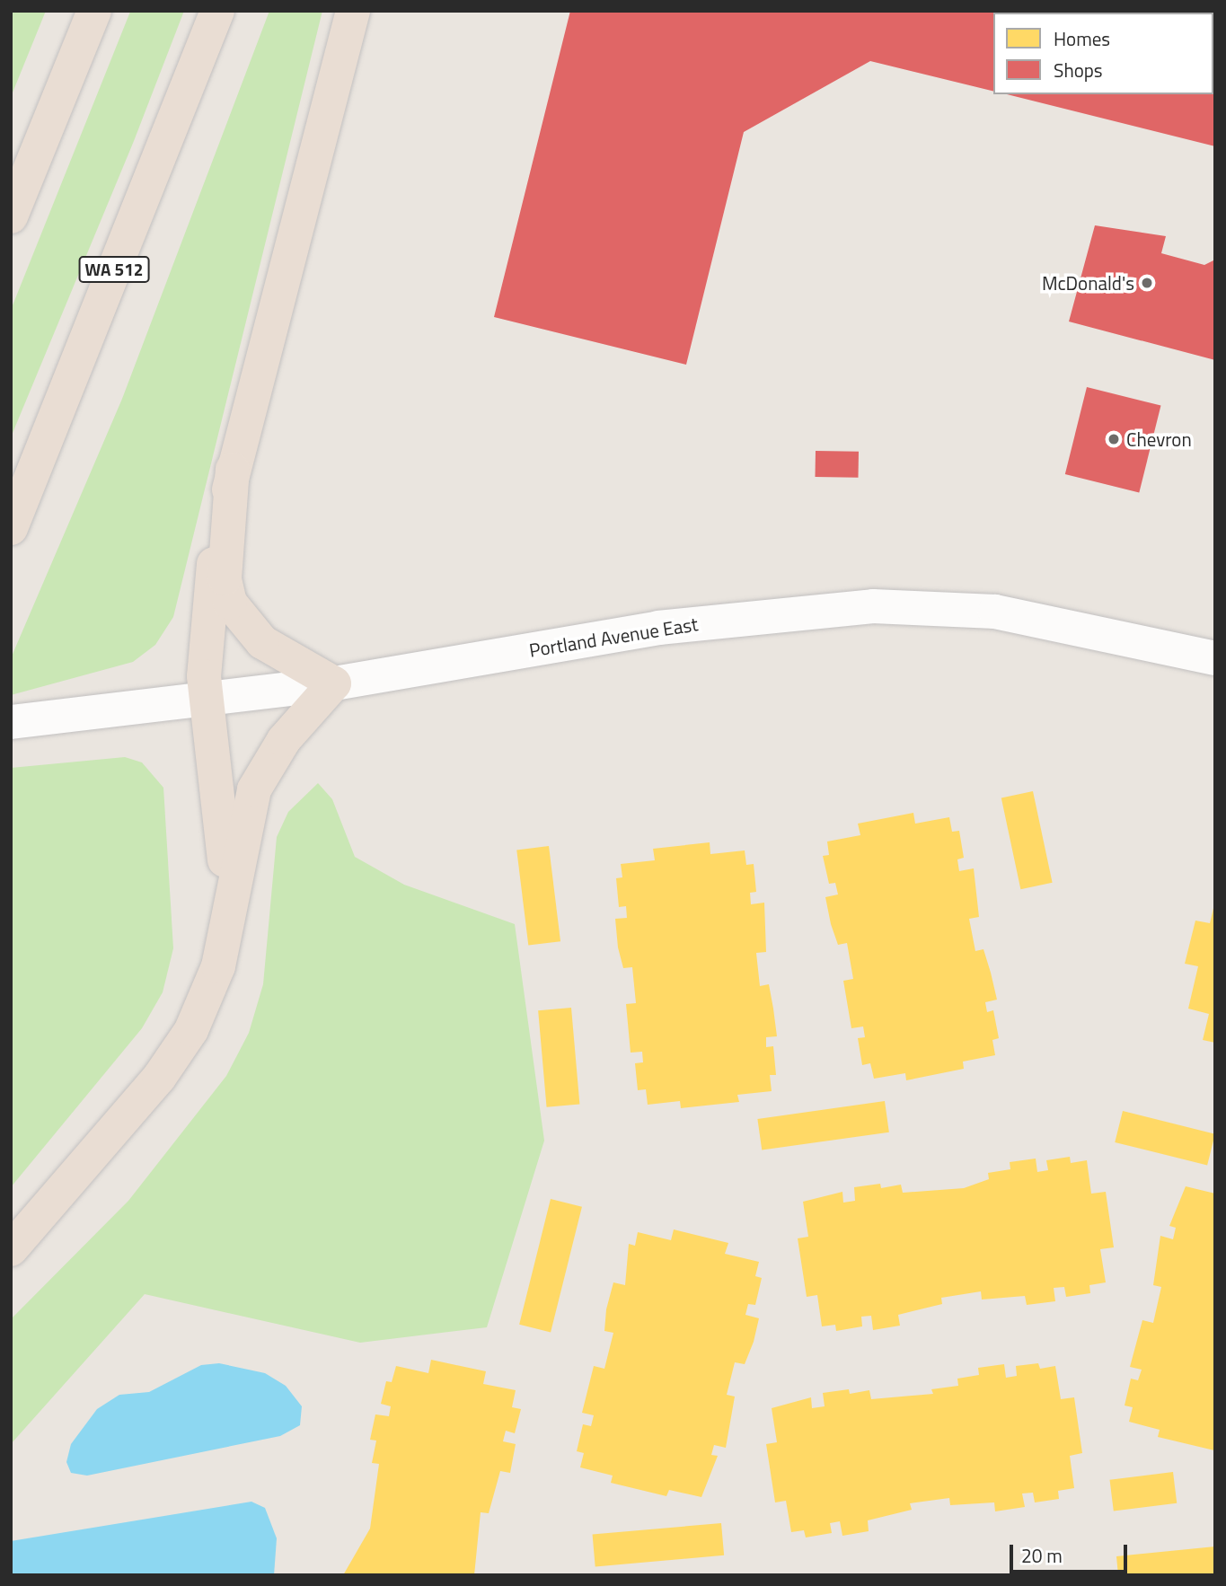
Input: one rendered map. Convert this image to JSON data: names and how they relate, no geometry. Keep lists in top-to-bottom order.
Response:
{
  "streets": {
    "highway": ["WA 512"],
    "main road": ["Portland Avenue East"]
  },
  "places": ["McDonald's", "Chevron"],
  "legend": ["Homes", "Shops"],
  "scale_bar": "20 m"
}
